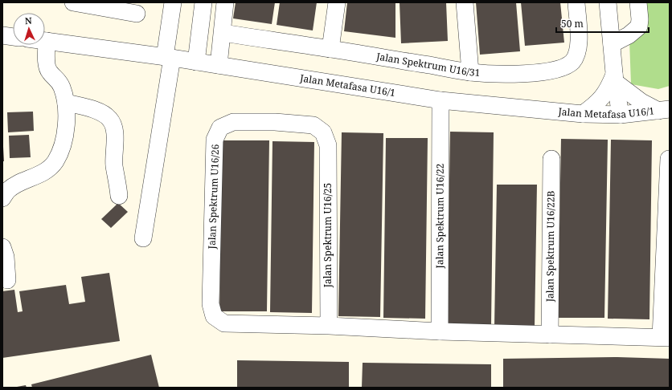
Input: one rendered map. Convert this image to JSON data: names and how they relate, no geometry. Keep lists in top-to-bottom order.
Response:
{
  "streets": {
    "street": [
      "Jalan Spektrum U16/31",
      "Jalan Metafasa U16/1",
      "Jalan Spektrum U16/26",
      "Jalan Spektrum U16/22",
      "Jalan Spektrum U16/25",
      "Jalan Spektrum U16/22B"
    ]
  },
  "crossings": [
    ["Jalan Metafasa U16/1", "Jalan Spektrum U16/22"],
    ["Jalan Spektrum U16/26", "Jalan Spektrum U16/25"]
  ],
  "scale_bar": "50 m",
  "north": "top"
}
